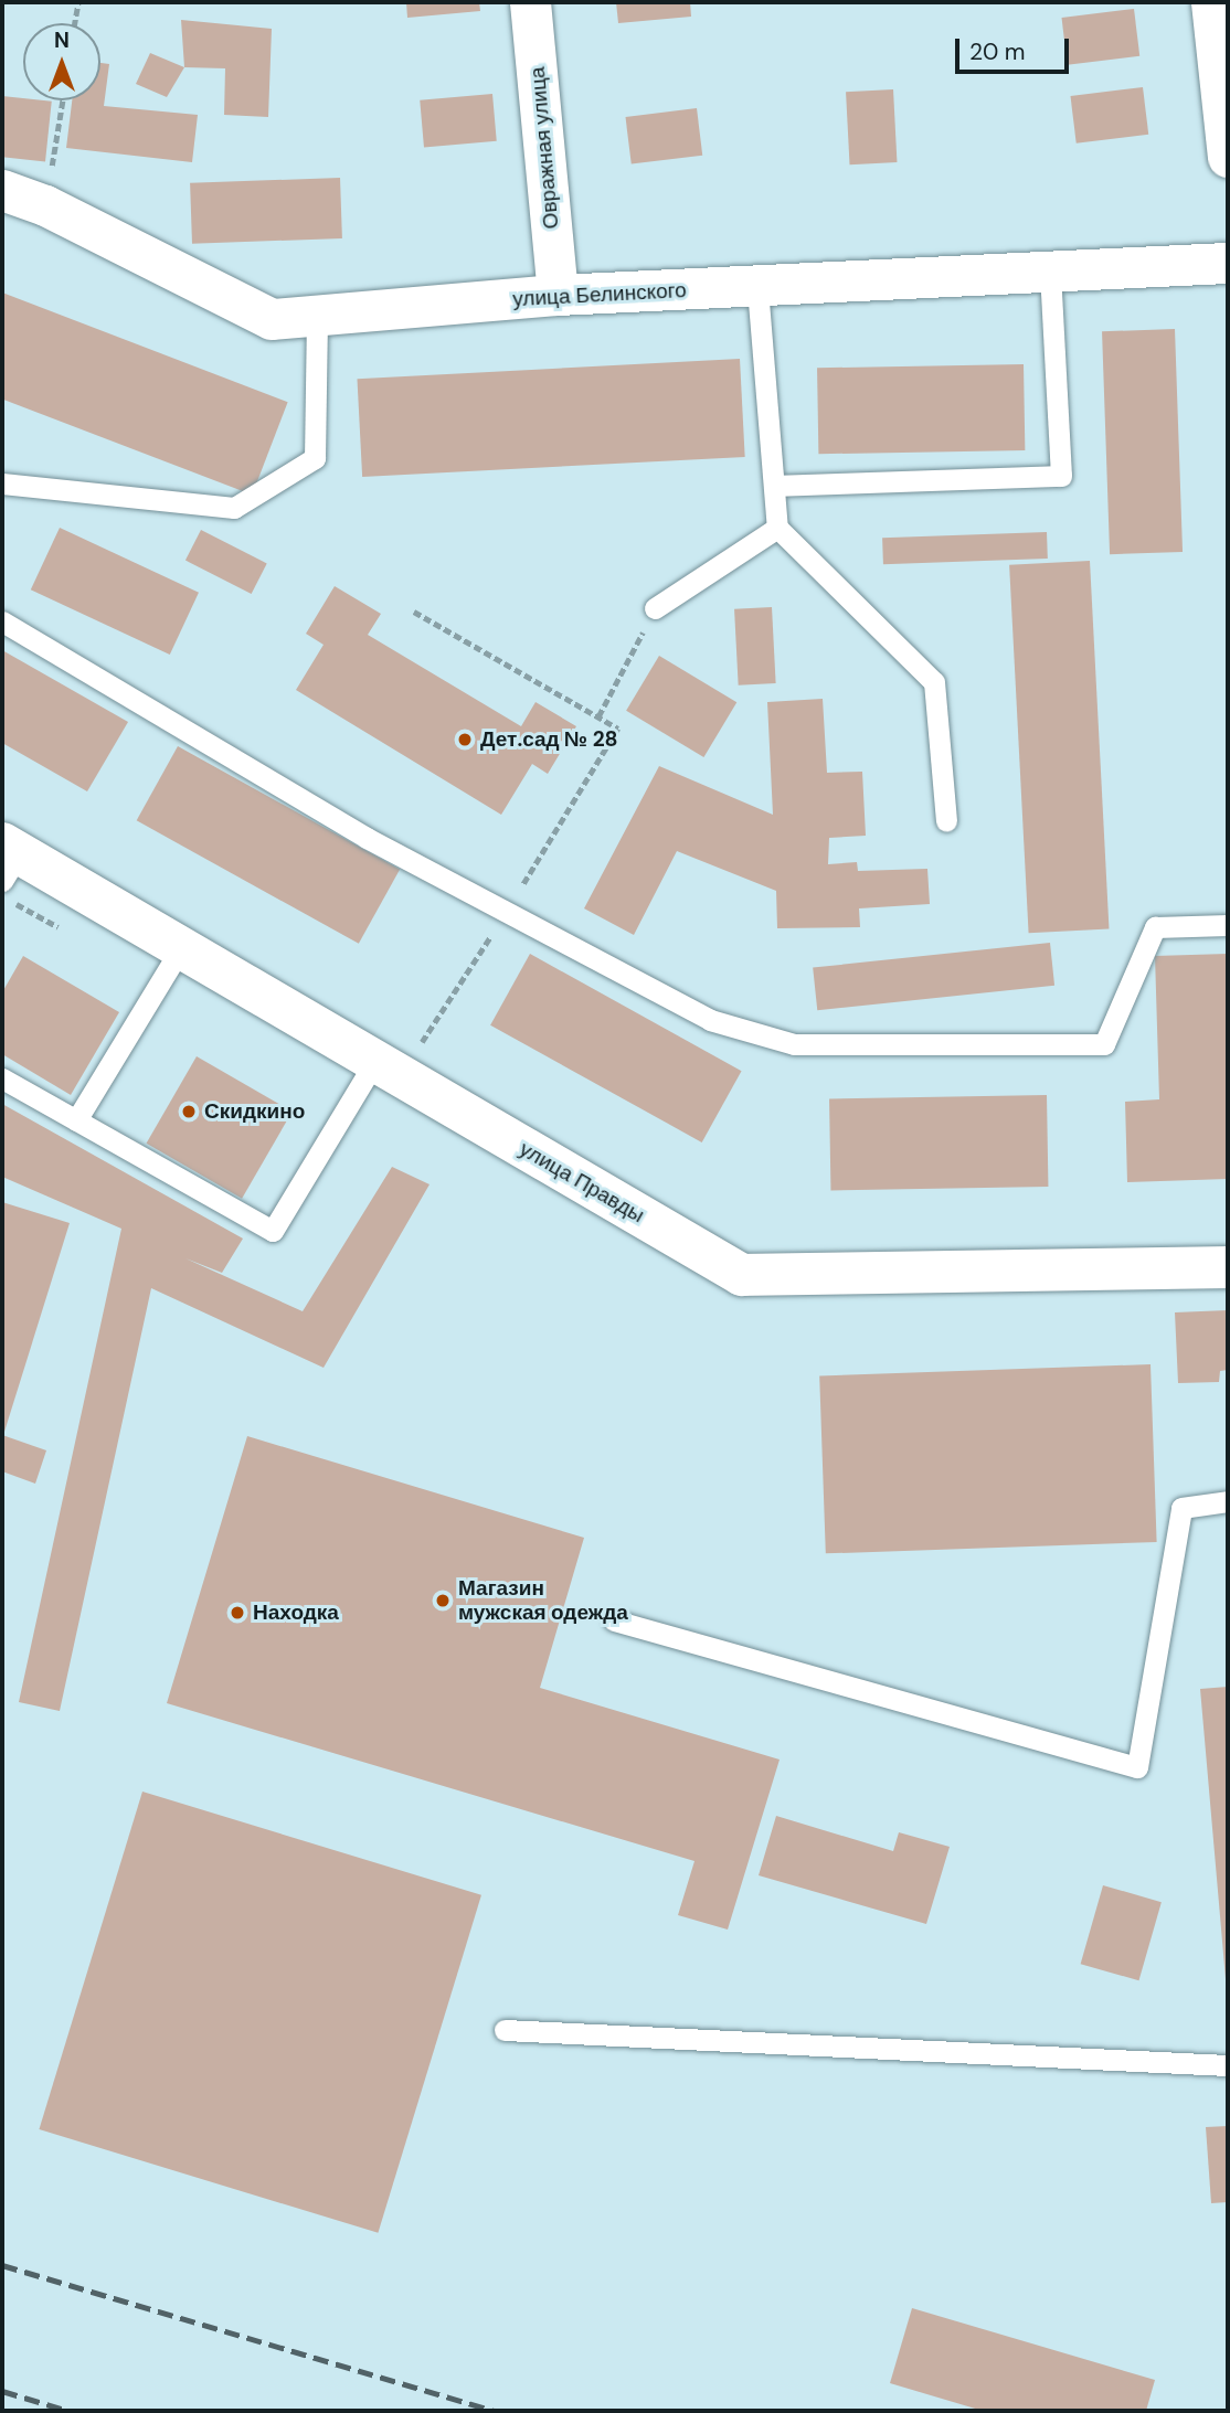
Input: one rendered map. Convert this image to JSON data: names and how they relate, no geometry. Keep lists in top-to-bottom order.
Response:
{
  "streets": {
    "street": ["Овражная улица", "улица Белинского", "улица Правды"]
  },
  "crossings": [
    ["Овражная улица", "улица Белинского"]
  ],
  "places": [
    "Дет.сад № 28",
    "Скидкино",
    "Магазин мужская одежда",
    "Находка"
  ],
  "scale_bar": "20 m",
  "north": "top"
}
